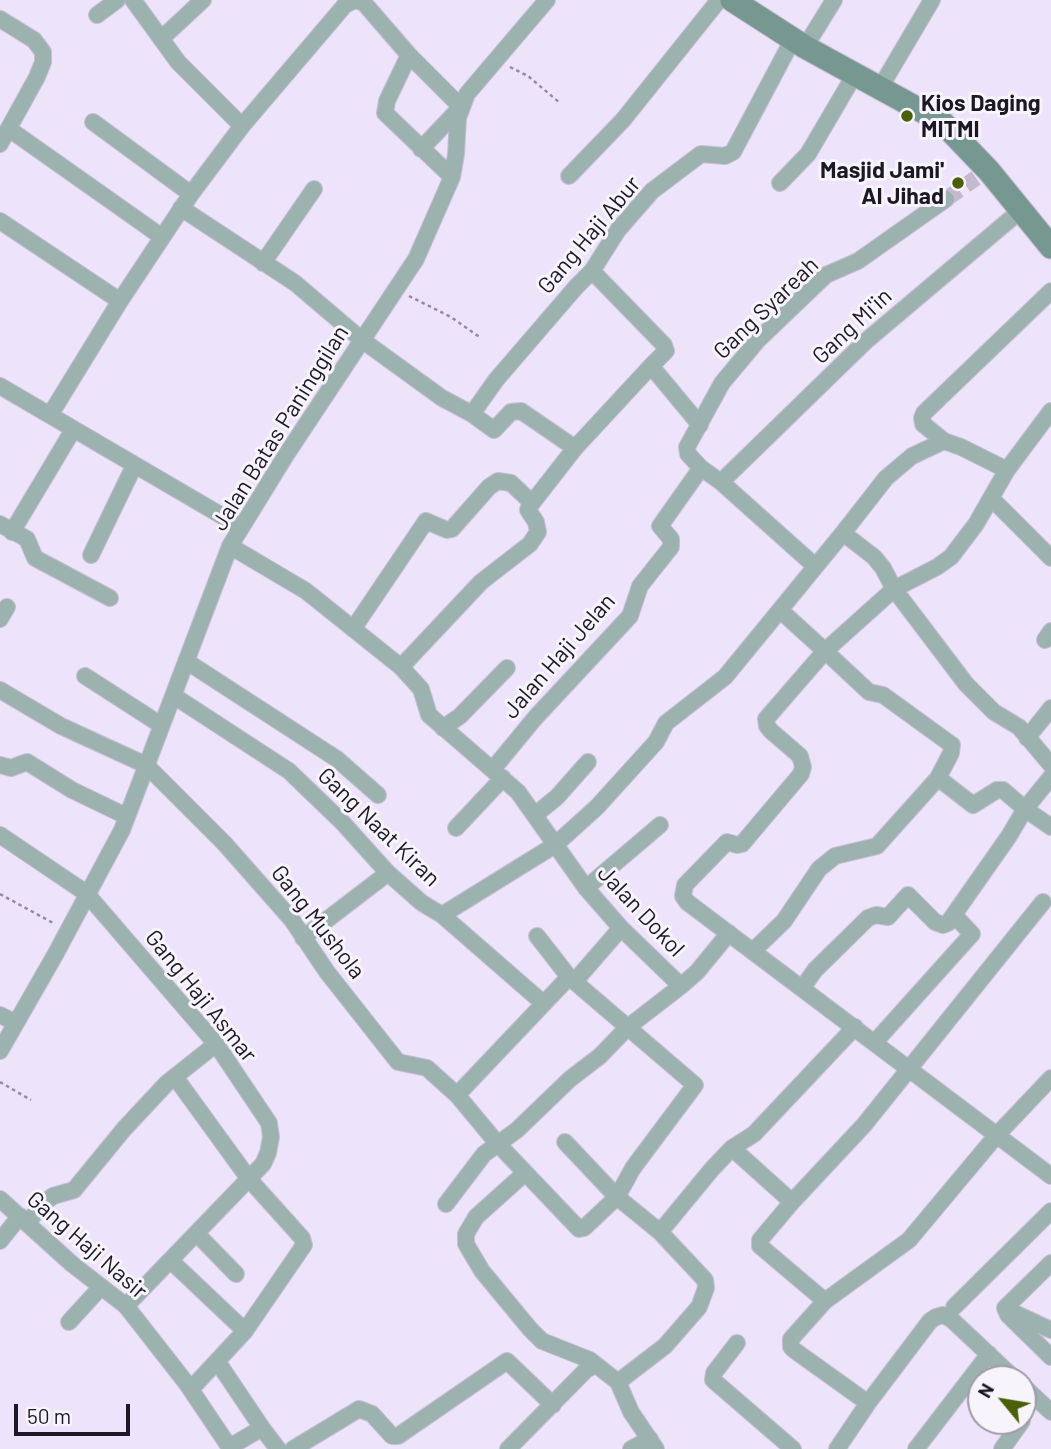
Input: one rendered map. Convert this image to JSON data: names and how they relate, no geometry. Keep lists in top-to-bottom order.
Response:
{
  "streets": {
    "street": [
      "Gang Haji Abur",
      "Gang Syareah",
      "Gang Mi'in",
      "Jalan Batas Paninggilan",
      "Jalan Haji Jelan",
      "Gang Naat Kiran",
      "Jalan Dokol",
      "Gang Mushola",
      "Gang Haji Asmar",
      "Gang Haji Nasir"
    ]
  },
  "crossings": [
    ["Gang Syareah", "Jalan Haji Jelan"],
    ["Jalan Batas Paninggilan", "Gang Naat Kiran"],
    ["Jalan Batas Paninggilan", "Jalan Dokol"],
    ["Jalan Batas Paninggilan", "Gang Mushola"],
    ["Jalan Batas Paninggilan", "Gang Haji Asmar"],
    ["Jalan Haji Jelan", "Jalan Dokol"],
    ["Gang Haji Asmar", "Gang Haji Nasir"]
  ],
  "places": ["Kios Daging MITMI", "Masjid Jami' Al Jihad"],
  "scale_bar": "50 m",
  "north": "top left"
}
